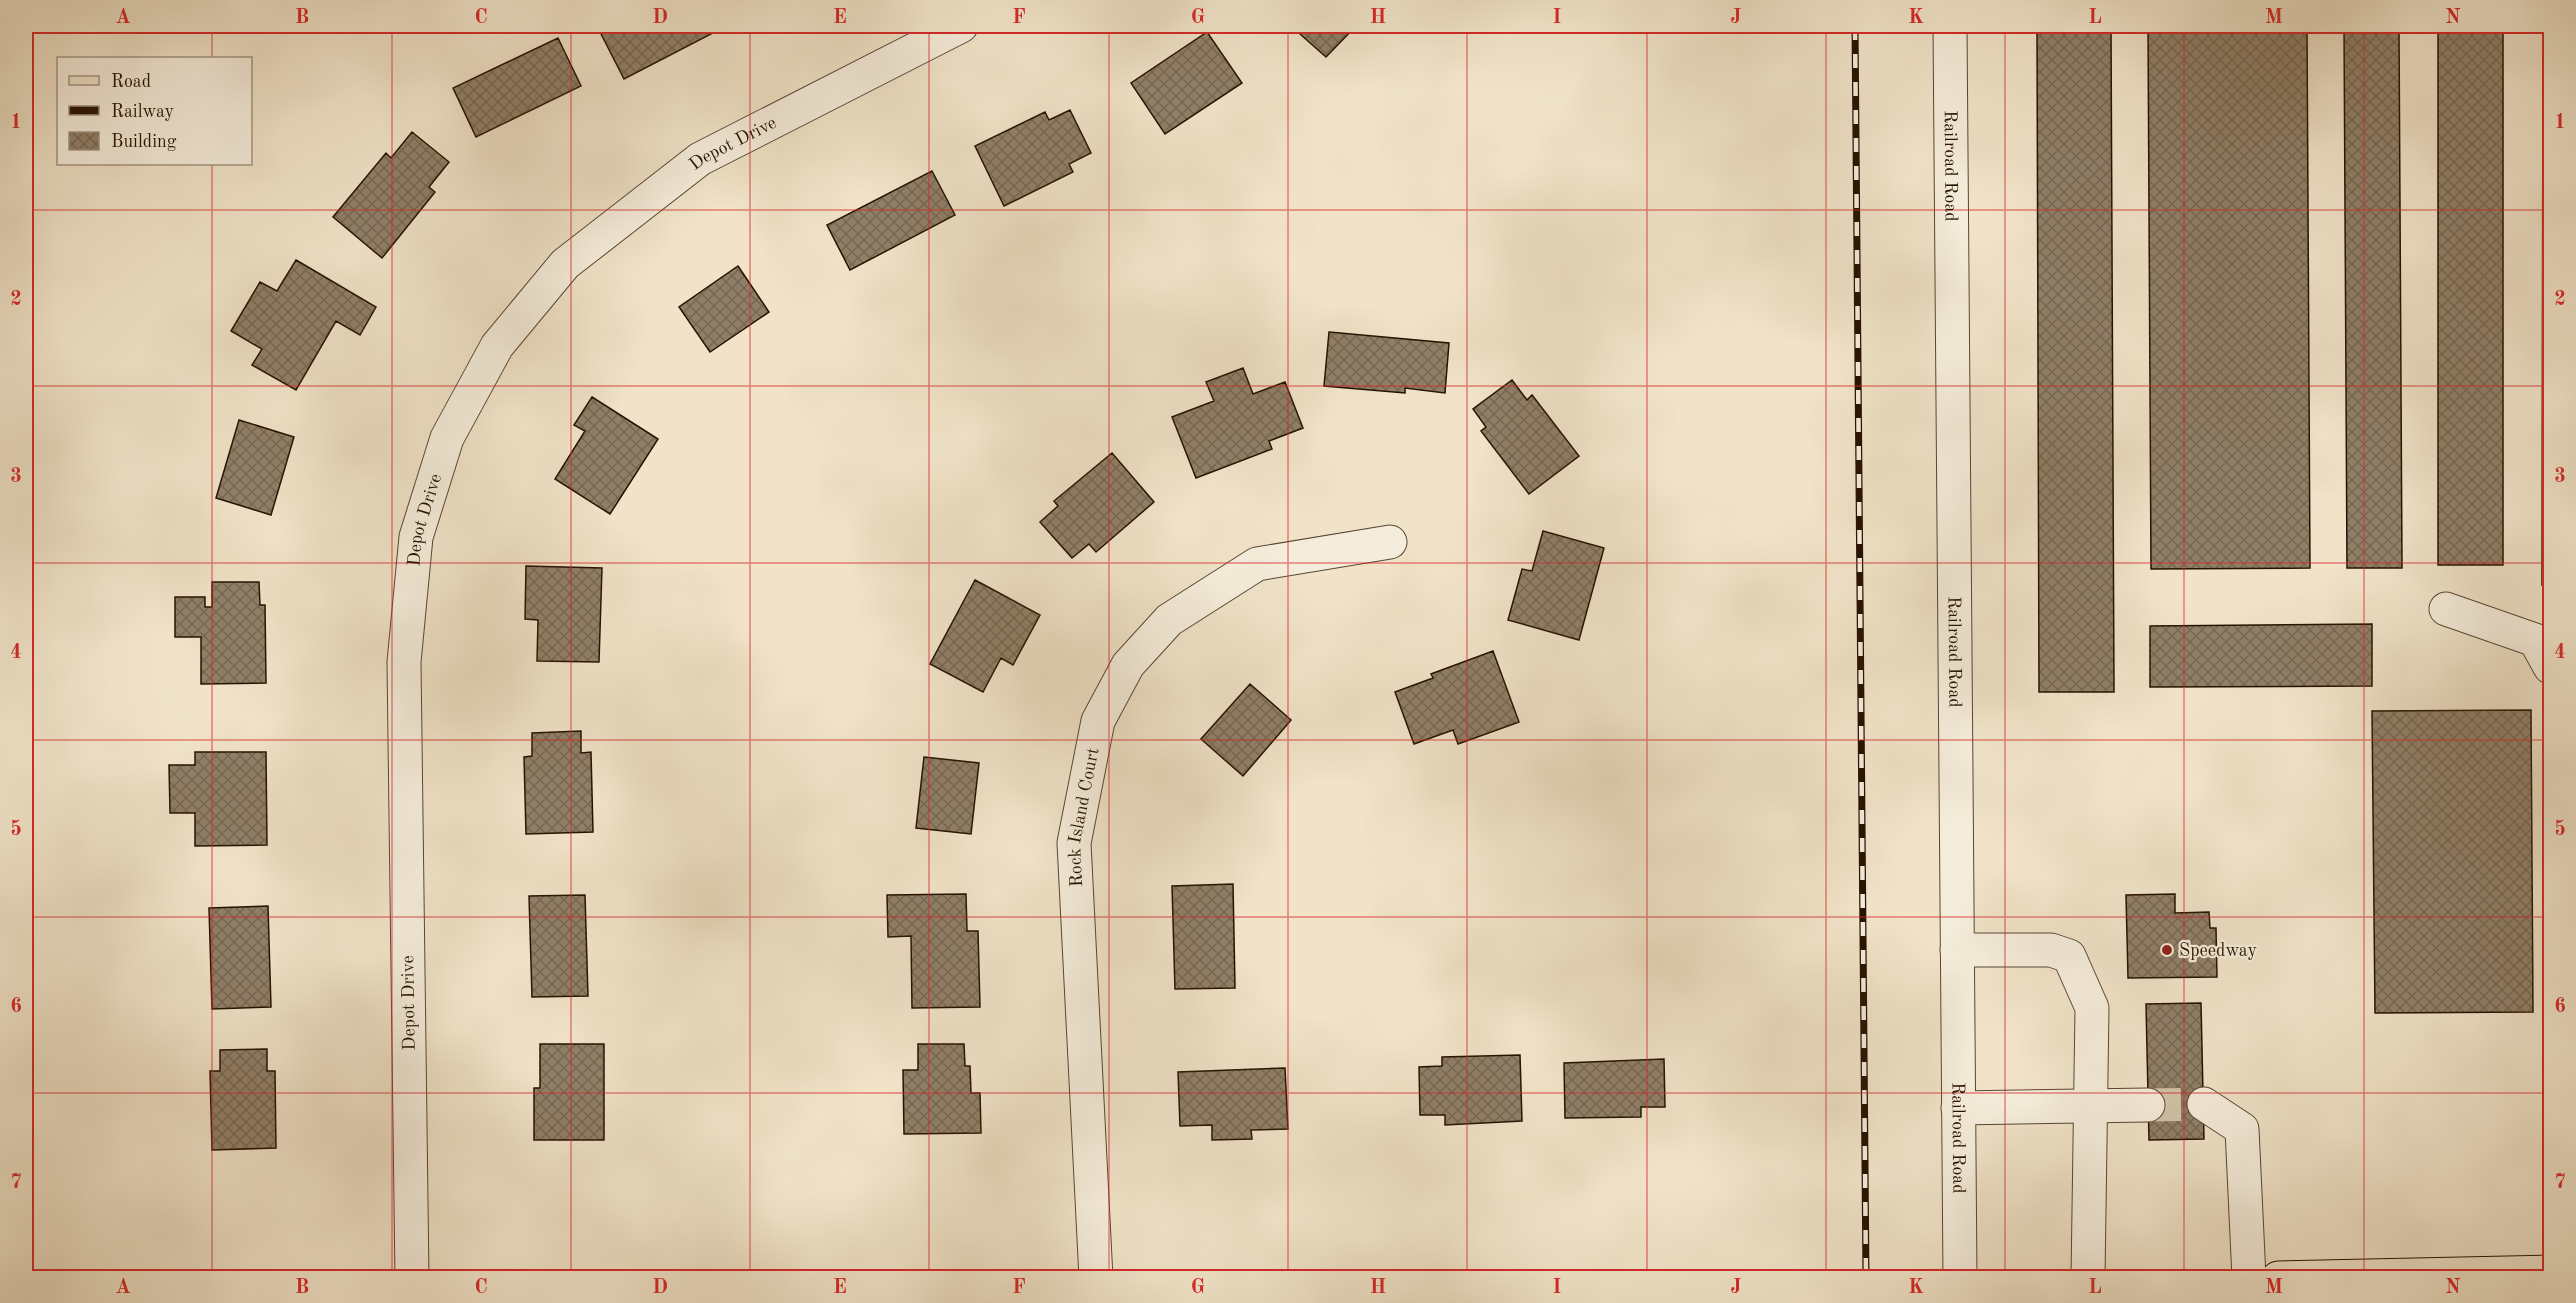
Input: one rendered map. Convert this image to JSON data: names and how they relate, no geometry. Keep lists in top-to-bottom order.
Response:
{
  "streets": {
    "street": ["Depot Drive", "Railroad Road", "Rock Island Court"]
  },
  "places": ["Speedway"],
  "legend": ["Road", "Railway", "Building"],
  "grid": {
    "columns": [
      "A",
      "B",
      "C",
      "D",
      "E",
      "F",
      "G",
      "H",
      "I",
      "J",
      "K",
      "L",
      "M",
      "N"
    ],
    "rows": [
      "1",
      "2",
      "3",
      "4",
      "5",
      "6",
      "7"
    ]
  }
}
